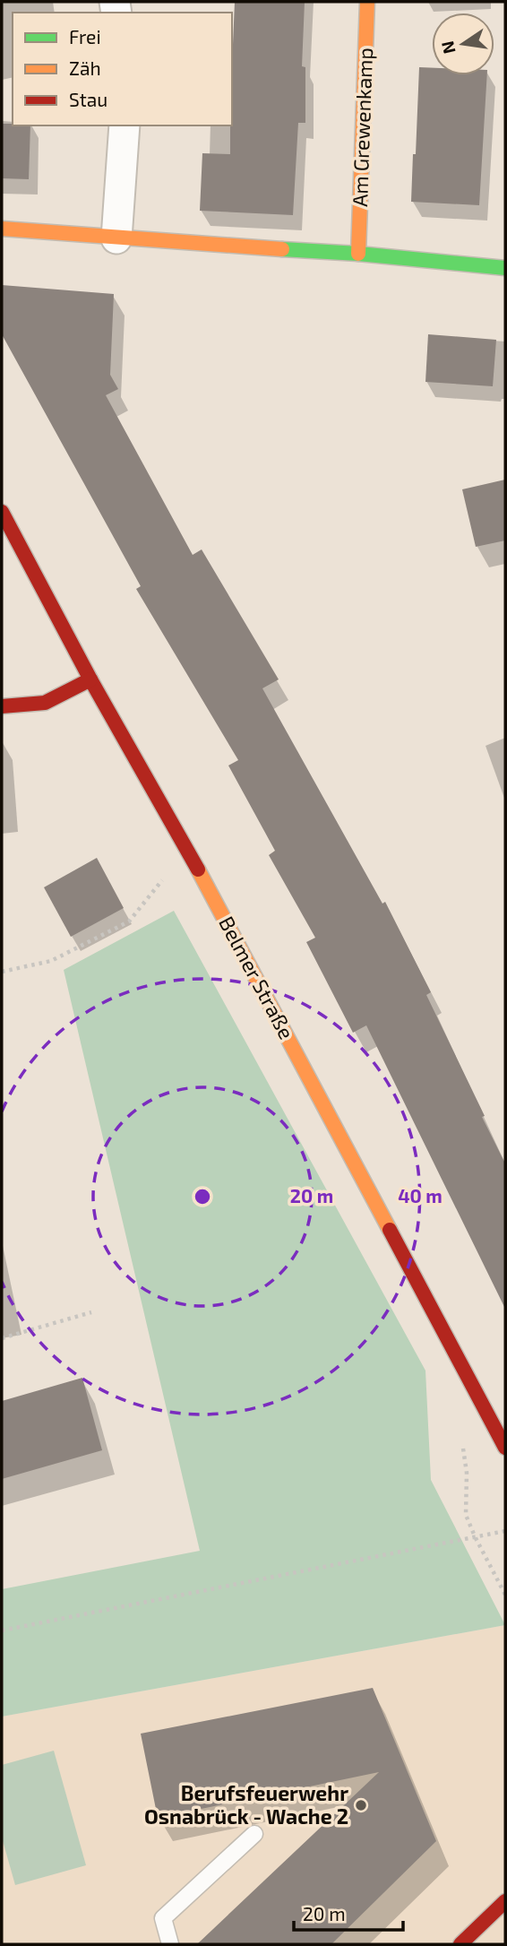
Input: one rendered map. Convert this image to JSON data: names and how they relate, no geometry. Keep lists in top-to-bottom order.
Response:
{
  "streets": {
    "street": ["Am Grewenkamp", "Belmer Straße"]
  },
  "places": ["Berufsfeuerwehr Osnabrück - Wache 2"],
  "legend": ["Frei", "Zäh", "Stau"],
  "scale_bar": "20 m",
  "north": "left",
  "rings": ["20 m", "40 m"]
}
